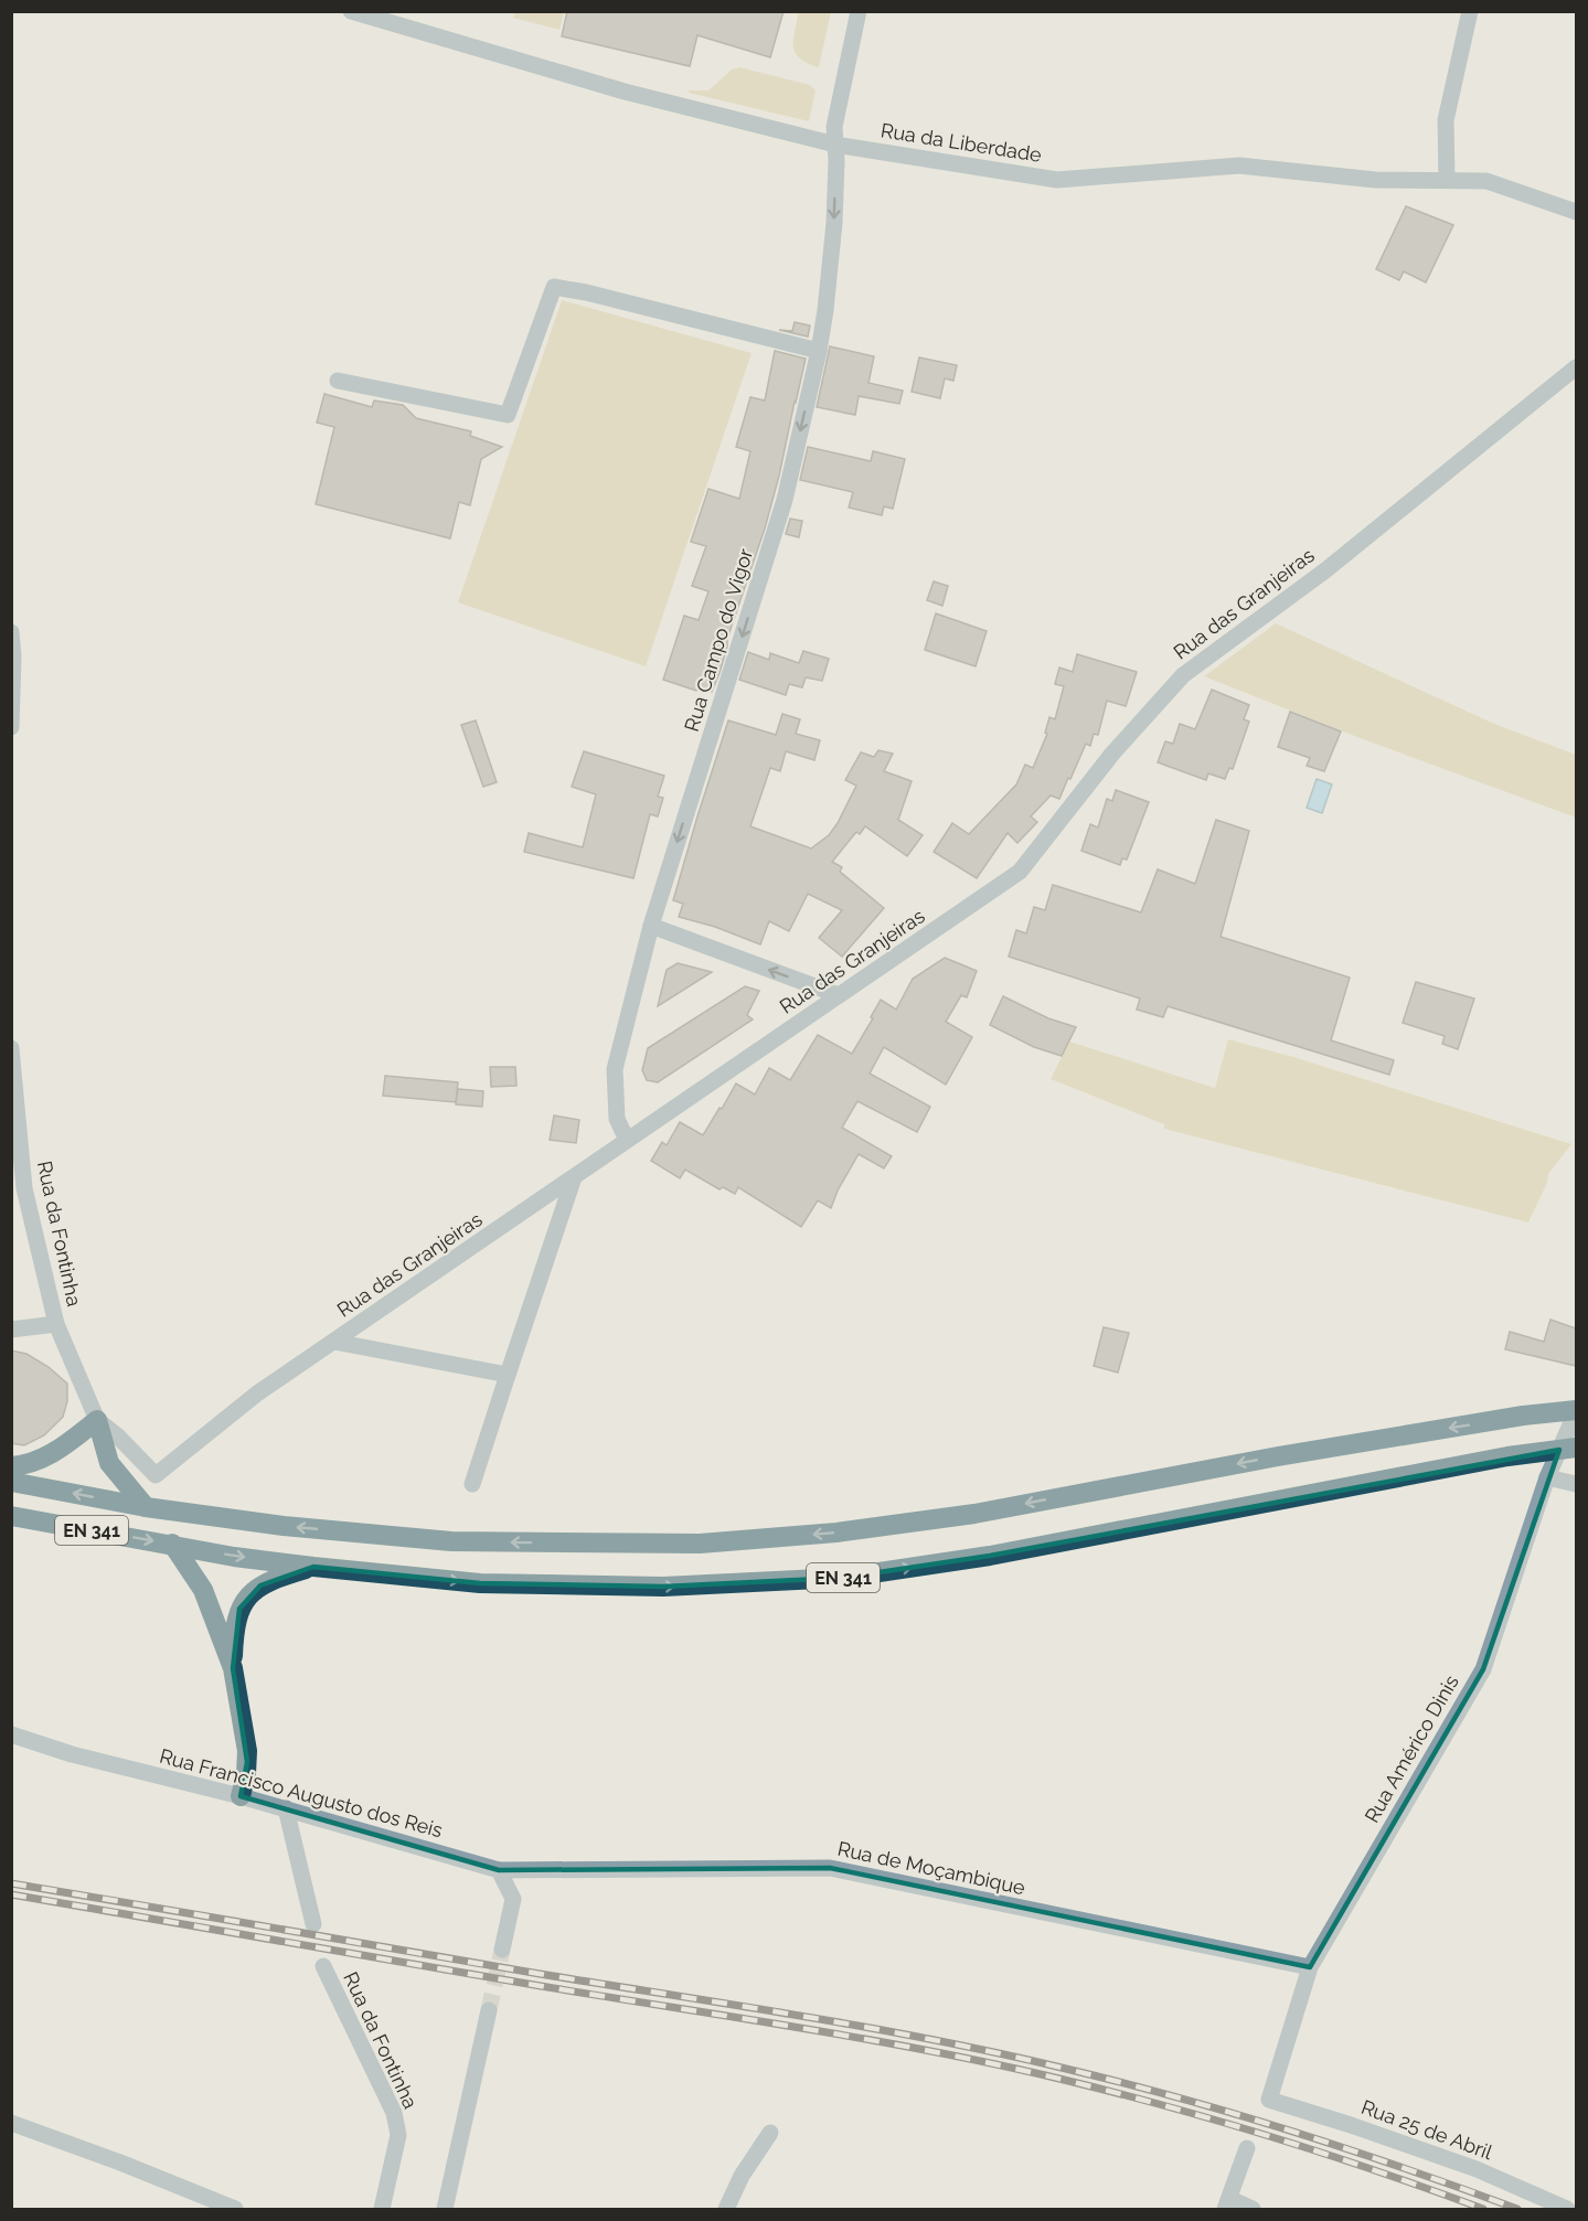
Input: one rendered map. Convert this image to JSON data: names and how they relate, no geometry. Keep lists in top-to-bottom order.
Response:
{
  "streets": {
    "highway": ["EN 341"],
    "street": [
      "Rua da Liberdade",
      "Rua das Granjeiras",
      "Rua Campo do Vigor",
      "Rua da Fontinha",
      "Rua Américo Dinis",
      "Rua Francisco Augusto dos Reis",
      "Rua de Moçambique",
      "Rua 25 de Abril"
    ]
  },
  "crossings": [
    ["Rua da Liberdade", "Rua Campo do Vigor"],
    ["Rua das Granjeiras", "Rua Campo do Vigor"],
    ["Rua das Granjeiras", "Rua da Fontinha"],
    ["EN 341", "Rua Américo Dinis"],
    ["Rua Américo Dinis", "Rua de Moçambique"],
    ["Rua Américo Dinis", "Rua 25 de Abril"],
    ["Rua Francisco Augusto dos Reis", "Rua de Moçambique"]
  ],
  "one_way": ["Rua Campo do Vigor"]
}
